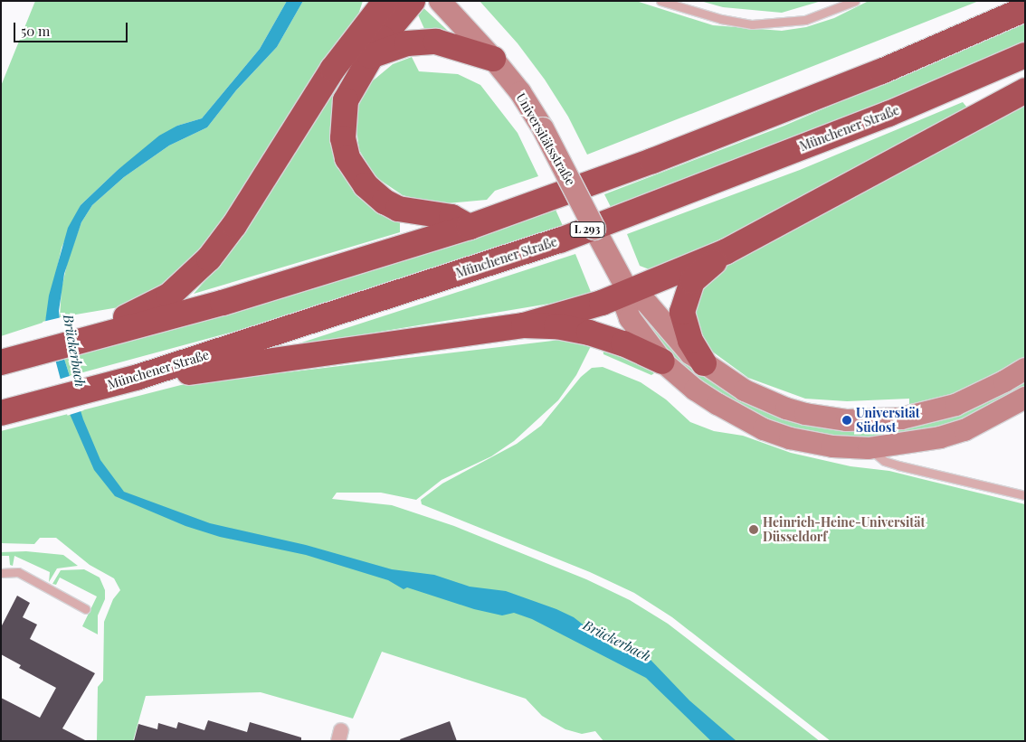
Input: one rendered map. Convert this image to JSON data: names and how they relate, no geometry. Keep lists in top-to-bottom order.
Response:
{
  "streets": {
    "highway": ["Münchener Straße", "L 293"],
    "street": ["Universitätsstraße"]
  },
  "water": ["Brückerbach"],
  "places": ["Universität Südost", "Heinrich-Heine-Universität Düsseldorf"],
  "scale_bar": "50 m"
}
